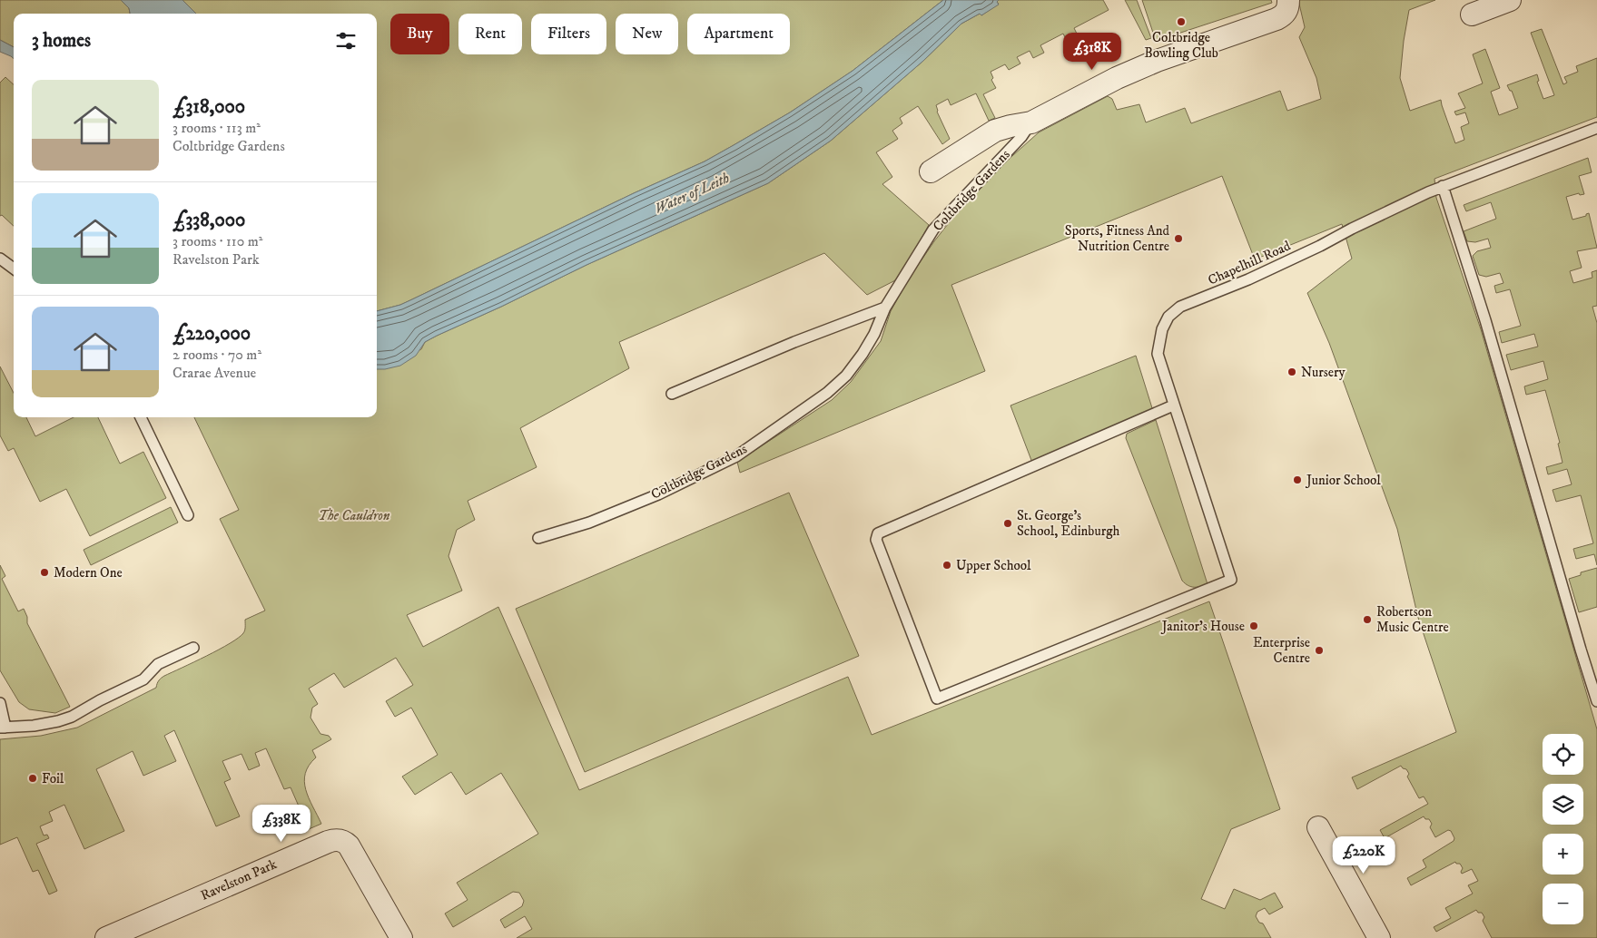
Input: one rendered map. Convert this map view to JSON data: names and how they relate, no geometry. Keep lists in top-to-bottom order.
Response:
{
  "streets": {
    "street": ["Coltbridge Gardens", "Ravelston Park"],
    "lane": ["Chapelhill Road"]
  },
  "water": ["Water of Leith"],
  "parks": ["The Cauldron"],
  "places": [
    "Coltbridge Bowling Club",
    "Sports, Fitness And Nutrition Centre",
    "Nursery",
    "Junior School",
    "St. George's School, Edinburgh",
    "Upper School",
    "Modern One",
    "Robertson Music Centre",
    "Janitor's House",
    "Enterprise Centre",
    "Foil"
  ],
  "page": {
    "chip": [
      "Buy",
      "Rent",
      "Filters",
      "New",
      "Apartment"
    ],
    "heading": "3 homes",
    "price": ["£318K", "£338K", "£220K"],
    "list": [
      {
        "name": "£318,000",
        "note": "3 rooms · 113 m² · Coltbridge Gardens"
      },
      {
        "name": "£338,000",
        "note": "3 rooms · 110 m² · Ravelston Park"
      },
      {
        "name": "£220,000",
        "note": "2 rooms · 70 m² · Crarae Avenue"
      }
    ],
    "map_buttons": ["+", "−"]
  }
}
